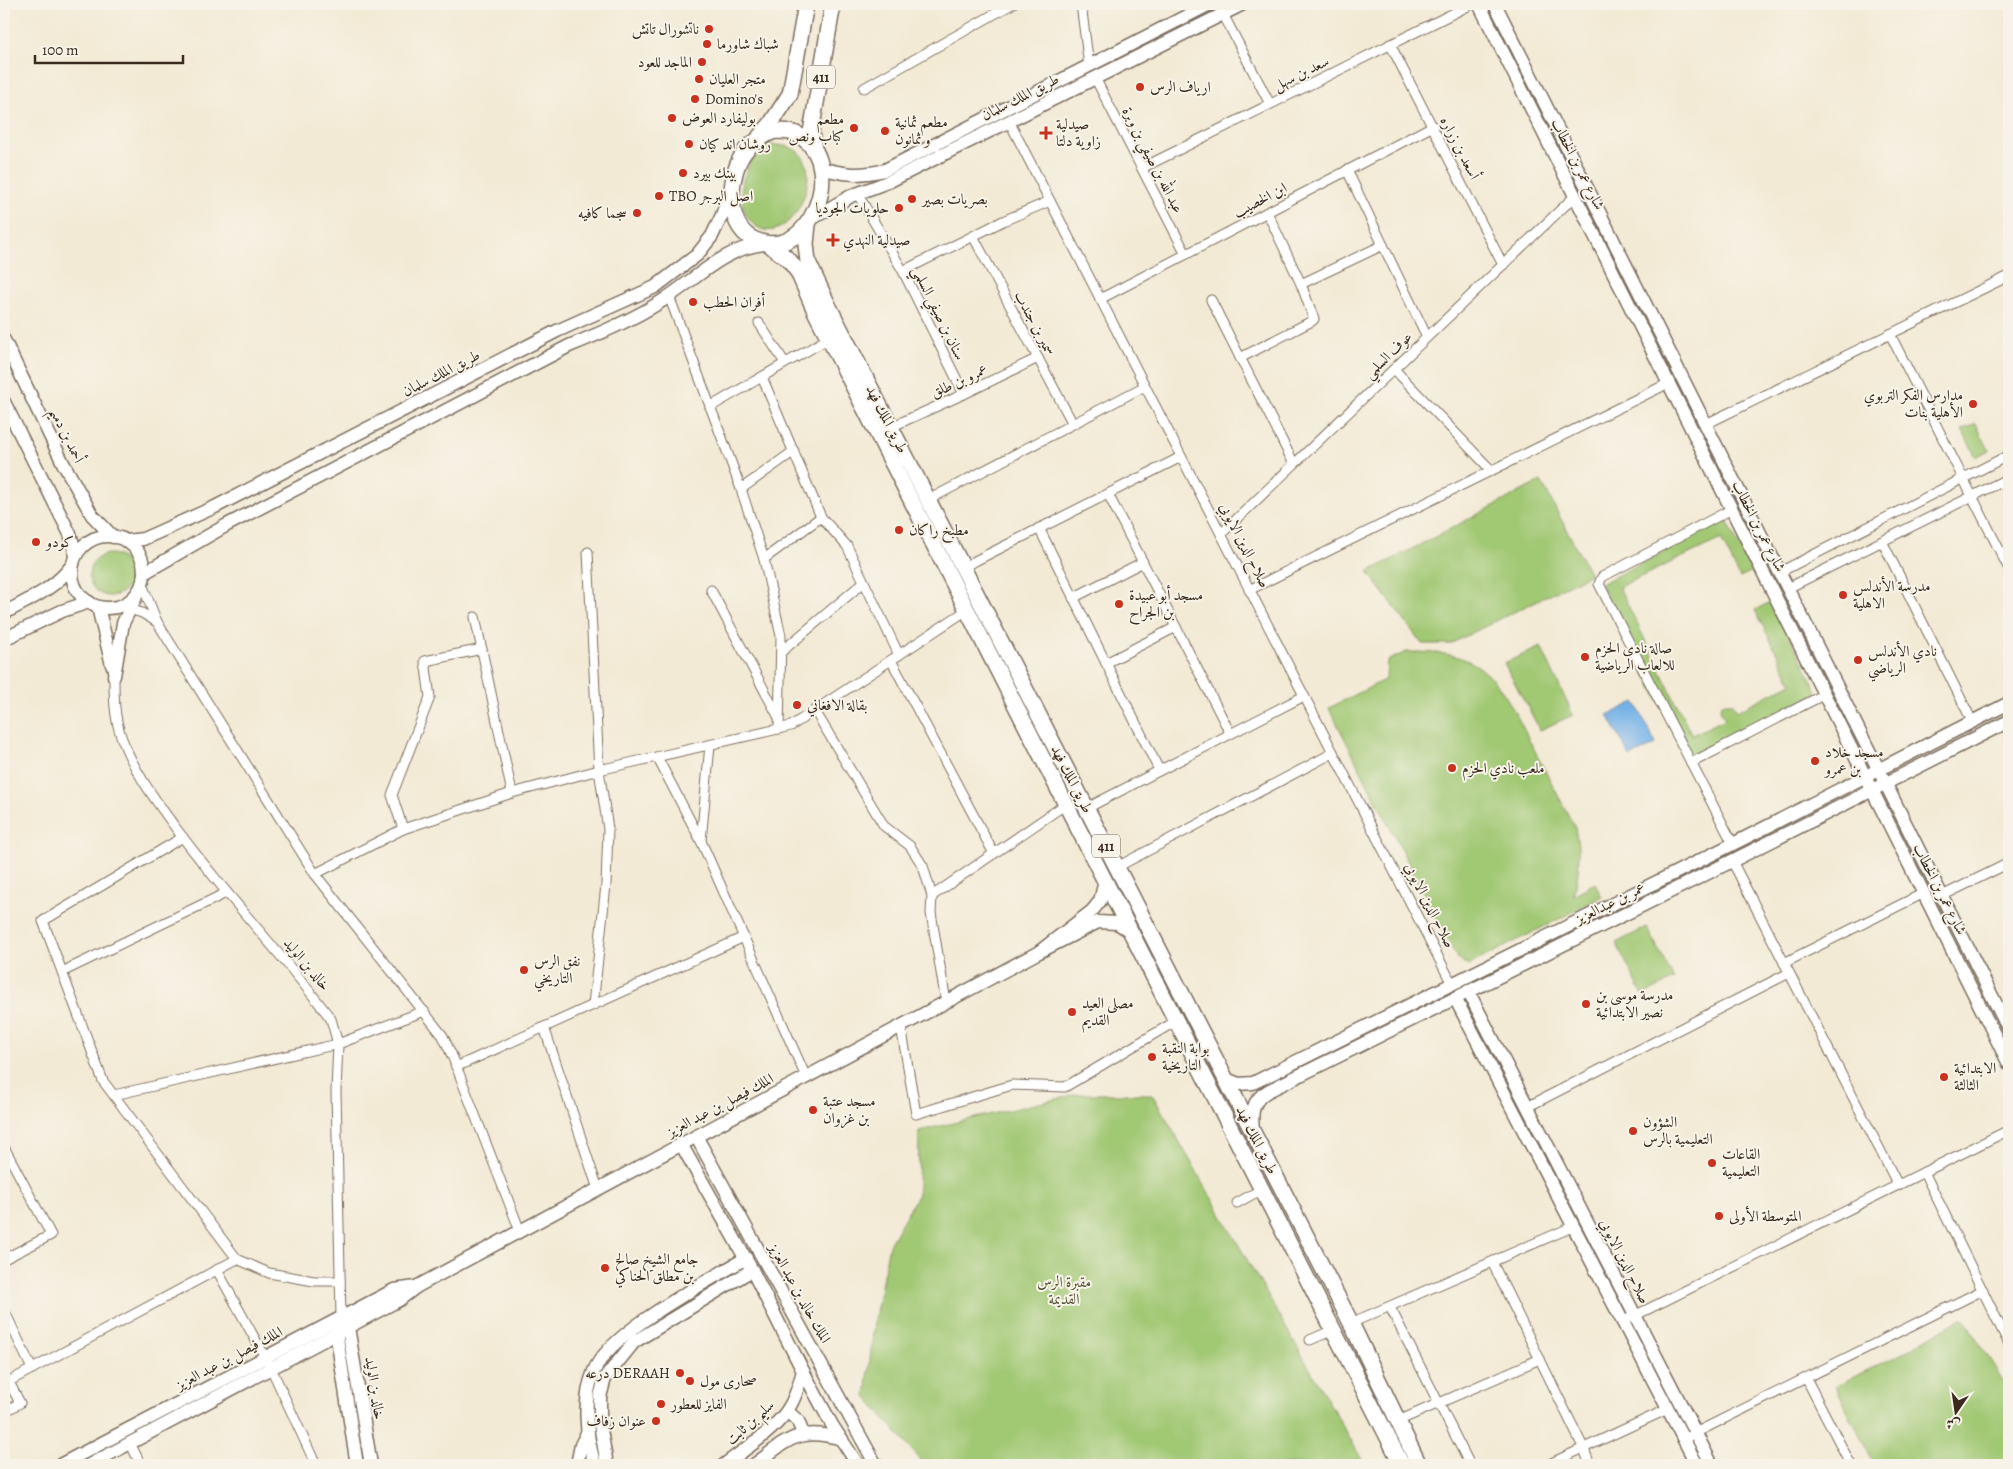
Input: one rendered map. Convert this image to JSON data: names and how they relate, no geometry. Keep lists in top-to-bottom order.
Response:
{
  "streets": {
    "main road": ["411", "طريق الملك فهد"],
    "street": [
      "سعد بن سهل",
      "طريق الملك سلمان",
      "أسعد بن زراره",
      "عبد الله بن صيفي بن وبرة",
      "شارع عمر بن الخطاب",
      "ابن الخصيب",
      "سنان بن صيفي السلمي",
      "سمير بن جندب",
      "عوف السلمي",
      "عمرو بن طلق",
      "أحمد بن دميم",
      "صلاح الدين الايوبي",
      "عمر بن عبدالعزيز",
      "خالد بن الوليد",
      "الملك فيصل بن عبد العزيز",
      "الملك خالد بن عبد العزيز",
      "سليم بن ثابت"
    ]
  },
  "crossings": [
    ["سعد بن سهل", "أسعد بن زراره"],
    ["سعد بن سهل", "عبد الله بن صيفي بن وبرة"],
    ["411", "طريق الملك سلمان"],
    ["411", "طريق الملك فهد"],
    ["طريق الملك سلمان", "عبد الله بن صيفي بن وبرة"],
    ["طريق الملك سلمان", "سنان بن صيفي السلمي"],
    ["طريق الملك سلمان", "طريق الملك فهد"],
    ["طريق الملك سلمان", "أحمد بن دميم"],
    ["طريق الملك سلمان", "صلاح الدين الايوبي"],
    ["أسعد بن زراره", "ابن الخصيب"],
    ["أسعد بن زراره", "عوف السلمي"],
    ["عبد الله بن صيفي بن وبرة", "ابن الخصيب"],
    ["شارع عمر بن الخطاب", "عوف السلمي"],
    ["شارع عمر بن الخطاب", "عمر بن عبدالعزيز"],
    ["ابن الخصيب", "صلاح الدين الايوبي"],
    ["سنان بن صيفي السلمي", "عمرو بن طلق"],
    ["سمير بن جندب", "عمرو بن طلق"],
    ["عوف السلمي", "صلاح الدين الايوبي"],
    ["عمرو بن طلق", "طريق الملك فهد"],
    ["طريق الملك فهد", "عمر بن عبدالعزيز"],
    ["صلاح الدين الايوبي", "عمر بن عبدالعزيز"],
    ["خالد بن الوليد", "الملك فيصل بن عبد العزيز"],
    ["الملك فيصل بن عبد العزيز", "الملك خالد بن عبد العزيز"],
    ["الملك خالد بن عبد العزيز", "سليم بن ثابت"]
  ],
  "parks": ["مقبرة الرس القديمة"],
  "places": {
    "other": [
      "ناتشورال تاتش",
      "شباك شاورما",
      "الماجد للعود",
      "متجر العليان",
      "ارياف الرس",
      "Domino's",
      "بوليفارد العوض",
      "مطعم كباب ونص",
      "مطعم ثمانية و ثمانون",
      "روشان اند كيان",
      "بينك بيرد",
      "TBO اصل البرجر",
      "بصريات بصير",
      "حلويات الجوديا",
      "سجما كافيه",
      "أفران الحطب",
      "مدارس الفكر التربوي الأهلية بنات",
      "مطبخ راكان",
      "كودو",
      "مدرسة الأندلس الاهلية",
      "مسجد أبو عبيدة بن الجراح",
      "صالة نادي الحزم للالعاب الرياضية",
      "نادي الأندلس الرياضي",
      "بقالة الافغاني",
      "مسجد خلاد بن عمرو",
      "ملعب نادي الحزم",
      "نفق الرس التاريخي",
      "مدرسة موسى بن نصير الابتدائية",
      "مصلى العيد القديم",
      "بوابة النقبة التاريخية",
      "الابتدائية الثالثة",
      "مسجد عتبة بن غزوان",
      "الشؤون التعليمية بالرس",
      "القاعات التعليمية",
      "المتوسطة الأولى",
      "جامع الشيخ صالح بن مطلق الحناكي",
      "درعه DERAAH",
      "صحارى مول",
      "الفايز للعطور",
      "عنوان زفاف"
    ],
    "health": ["صيدلية زاوية دلتا", "صيدلية النهدي"]
  },
  "scale_bar": "100 m",
  "north": "bottom"
}
